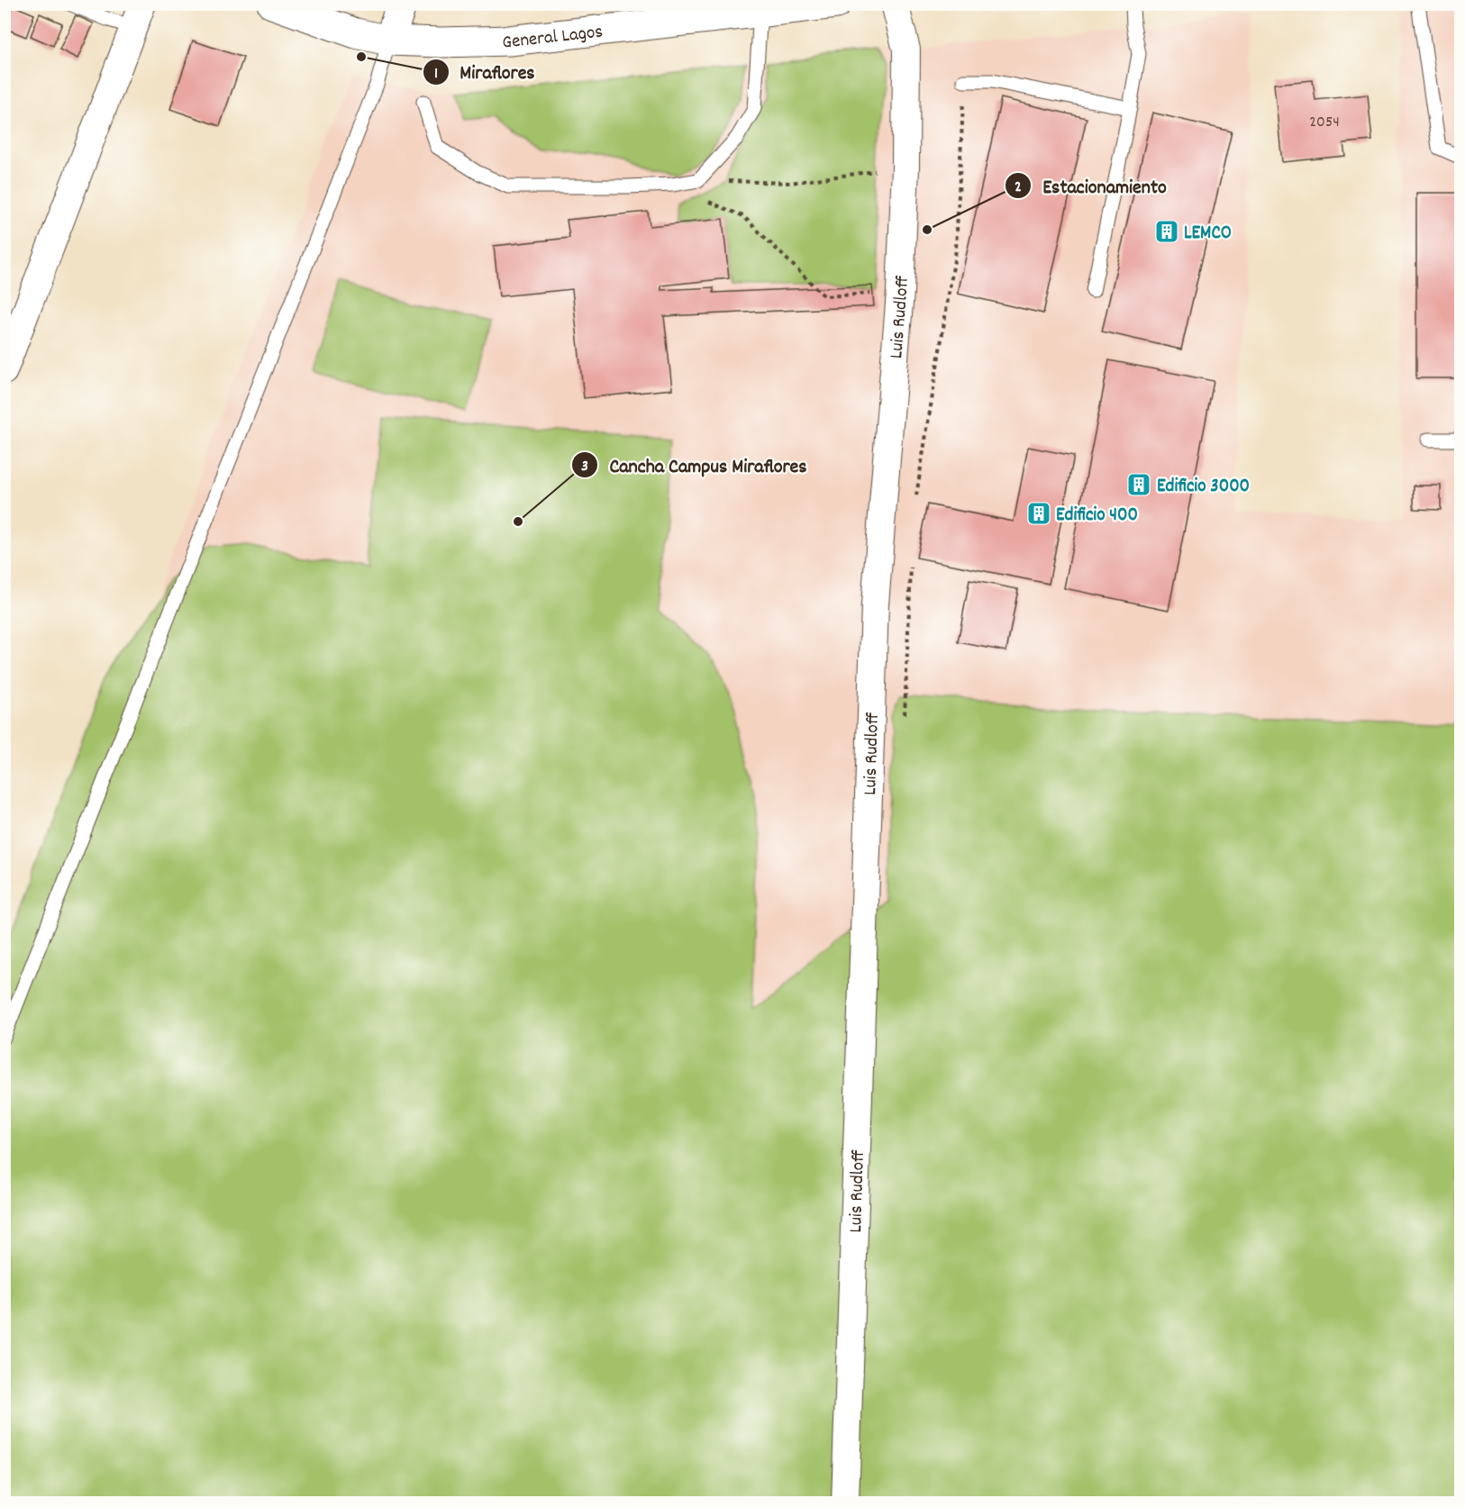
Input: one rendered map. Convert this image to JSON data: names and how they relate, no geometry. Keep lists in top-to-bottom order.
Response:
{
  "streets": {
    "main road": ["General Lagos"],
    "street": ["Luis Rudloff"]
  },
  "places": {
    "other": ["Miraflores", "Estacionamiento", "Cancha Campus Miraflores"],
    "building": ["LEMCO", "Edificio 3000", "Edificio 400"]
  },
  "house_numbers": ["2054"]
}
